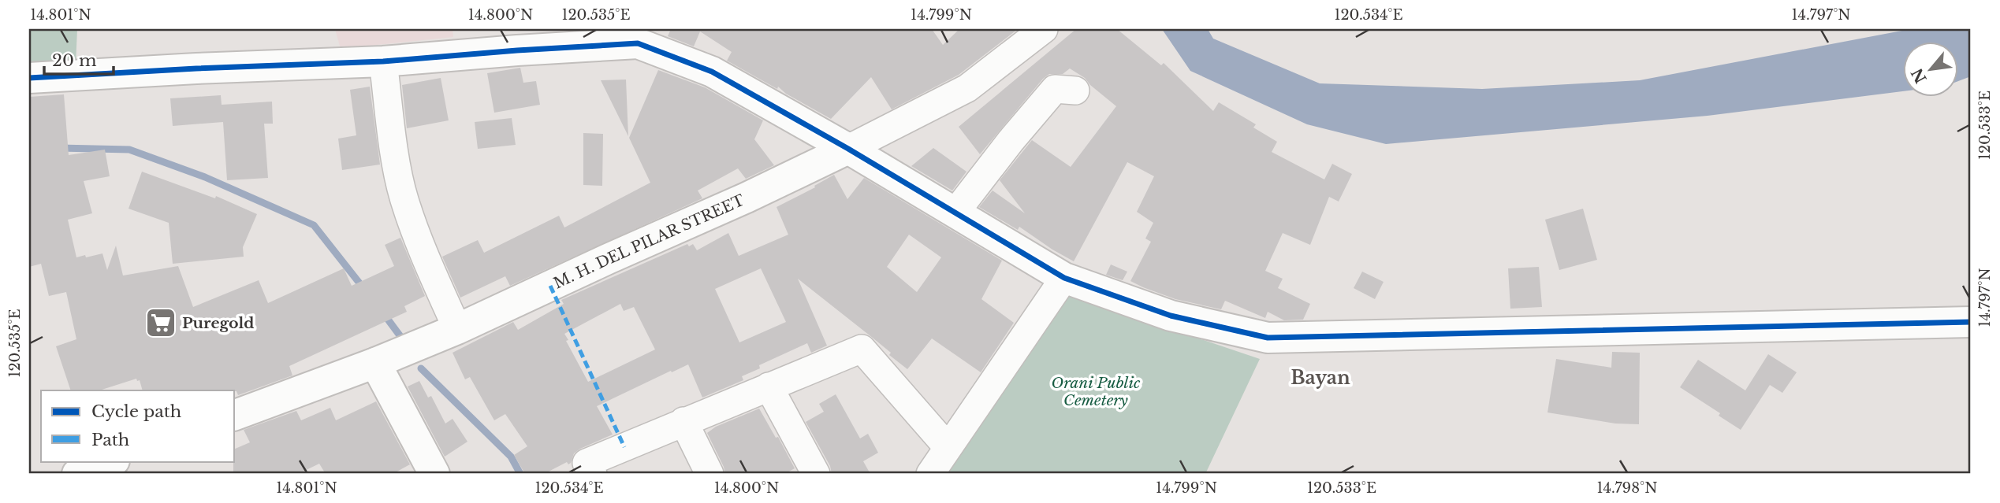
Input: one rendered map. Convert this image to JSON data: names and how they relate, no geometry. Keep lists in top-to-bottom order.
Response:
{
  "streets": {
    "street": ["M. H. DEL PILAR STREET"]
  },
  "districts": ["Bayan"],
  "parks": ["Orani Public Cemetery"],
  "places": {
    "supermarket": ["Puregold"]
  },
  "legend": ["Cycle path", "Path"],
  "scale_bar": "20 m",
  "north": "bottom left",
  "coordinates": [
    "14.801°N",
    "14.800°N",
    "120.535°E",
    "14.799°N",
    "120.534°E",
    "14.797°N",
    "120.533°E",
    "14.798°N"
  ]
}
